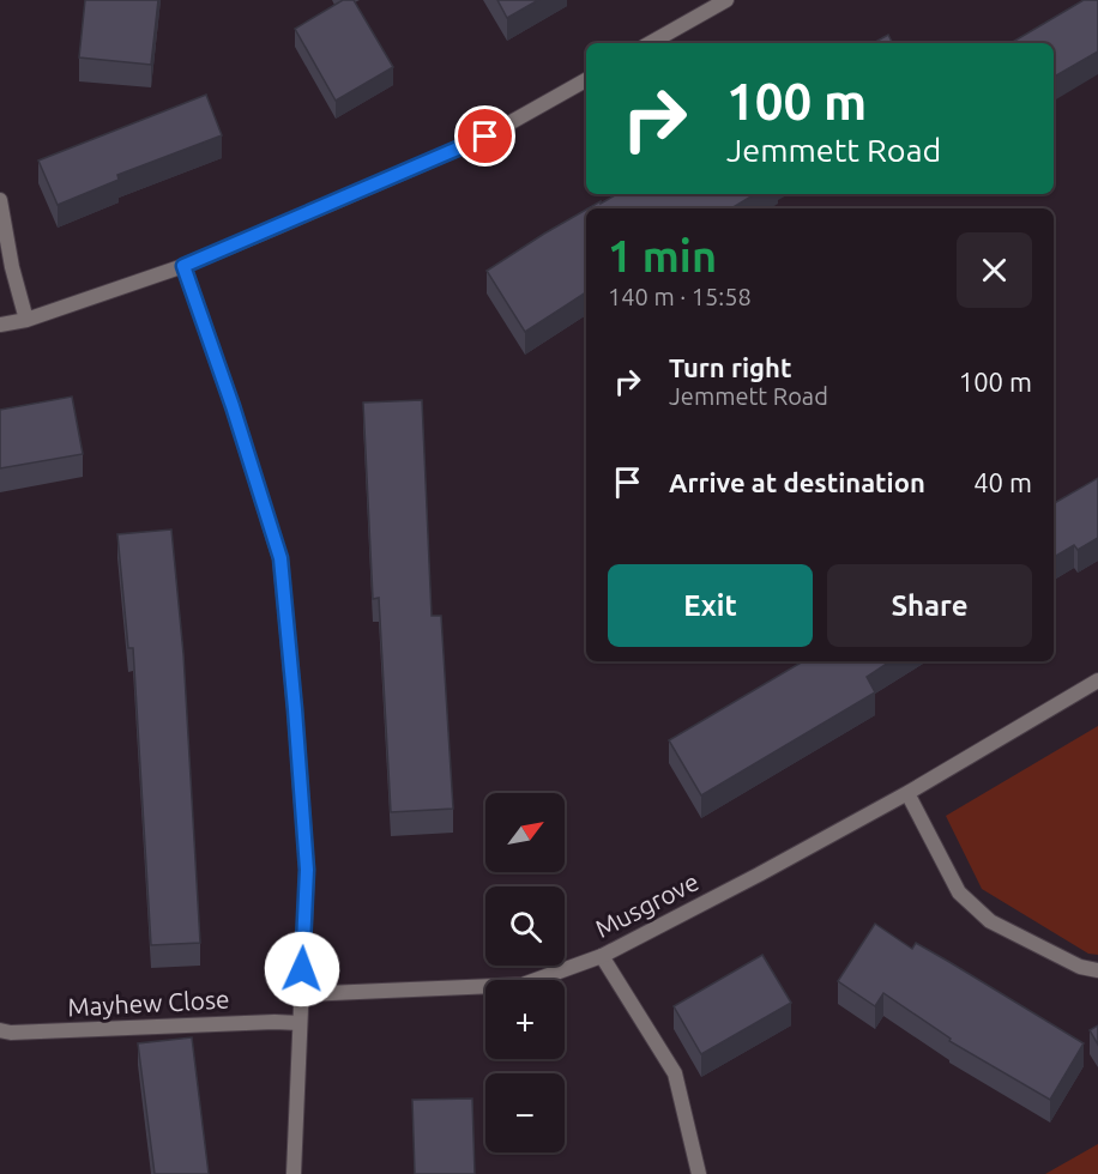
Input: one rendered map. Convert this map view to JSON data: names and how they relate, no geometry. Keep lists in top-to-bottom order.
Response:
{
  "streets": {
    "street": ["Musgrove", "Mayhew Close"]
  },
  "north": "top right",
  "page": {
    "turn": ["100 m", "Jemmett Road"],
    "heading": ["1 min", "140 m · 15:58"],
    "list": [
      {
        "name": "Turn right",
        "note": "Jemmett Road",
        "value": "100 m"
      },
      {
        "name": "Arrive at destination",
        "value": "40 m"
      }
    ],
    "buttons": ["Exit", "Share"],
    "map_buttons": ["+", "−"]
  }
}
